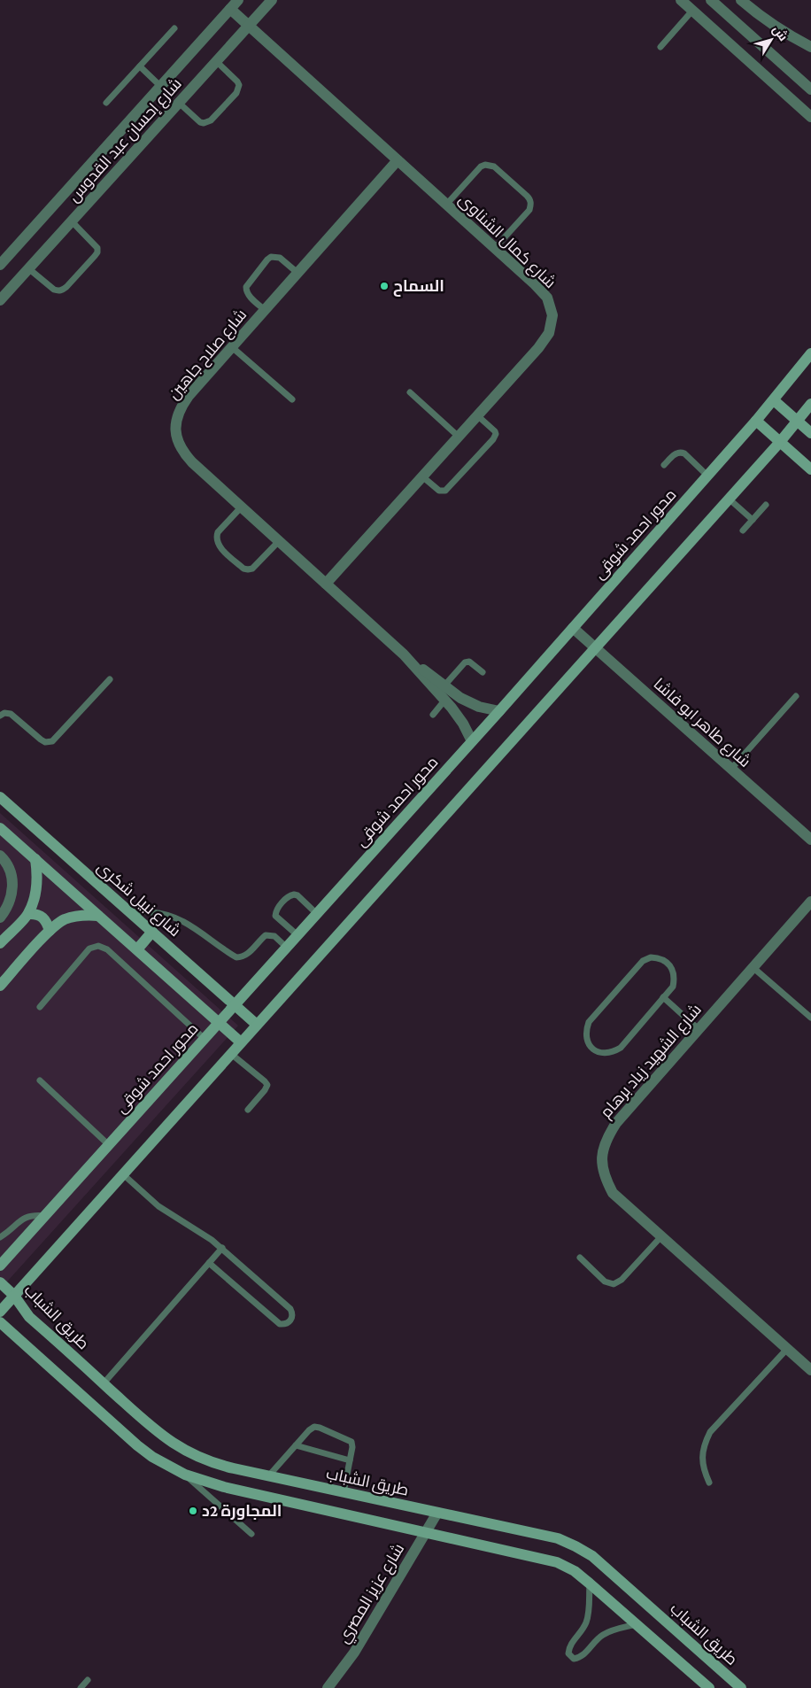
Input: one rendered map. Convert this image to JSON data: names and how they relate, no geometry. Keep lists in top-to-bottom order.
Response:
{
  "streets": {
    "street": [
      "شارع إحسان عبد القدوس",
      "شارع كمال الشناوى",
      "شارع صلاح جاهين",
      "محور احمد شوقى",
      "شارع طاهر ابو فاشا",
      "شارع نبيل شكرى",
      "شارع الشهيد زياد برهام",
      "طريق الشباب",
      "شارع عزيز المصري"
    ]
  },
  "crossings": [
    ["شارع إحسان عبد القدوس", "شارع كمال الشناوى"],
    ["شارع كمال الشناوى", "شارع صلاح جاهين"],
    ["شارع صلاح جاهين", "محور احمد شوقى"],
    ["محور احمد شوقى", "شارع طاهر ابو فاشا"],
    ["محور احمد شوقى", "شارع نبيل شكرى"],
    ["طريق الشباب", "شارع عزيز المصري"]
  ],
  "places": ["السماح", "المجاورة 2د"],
  "north": "top right"
}
